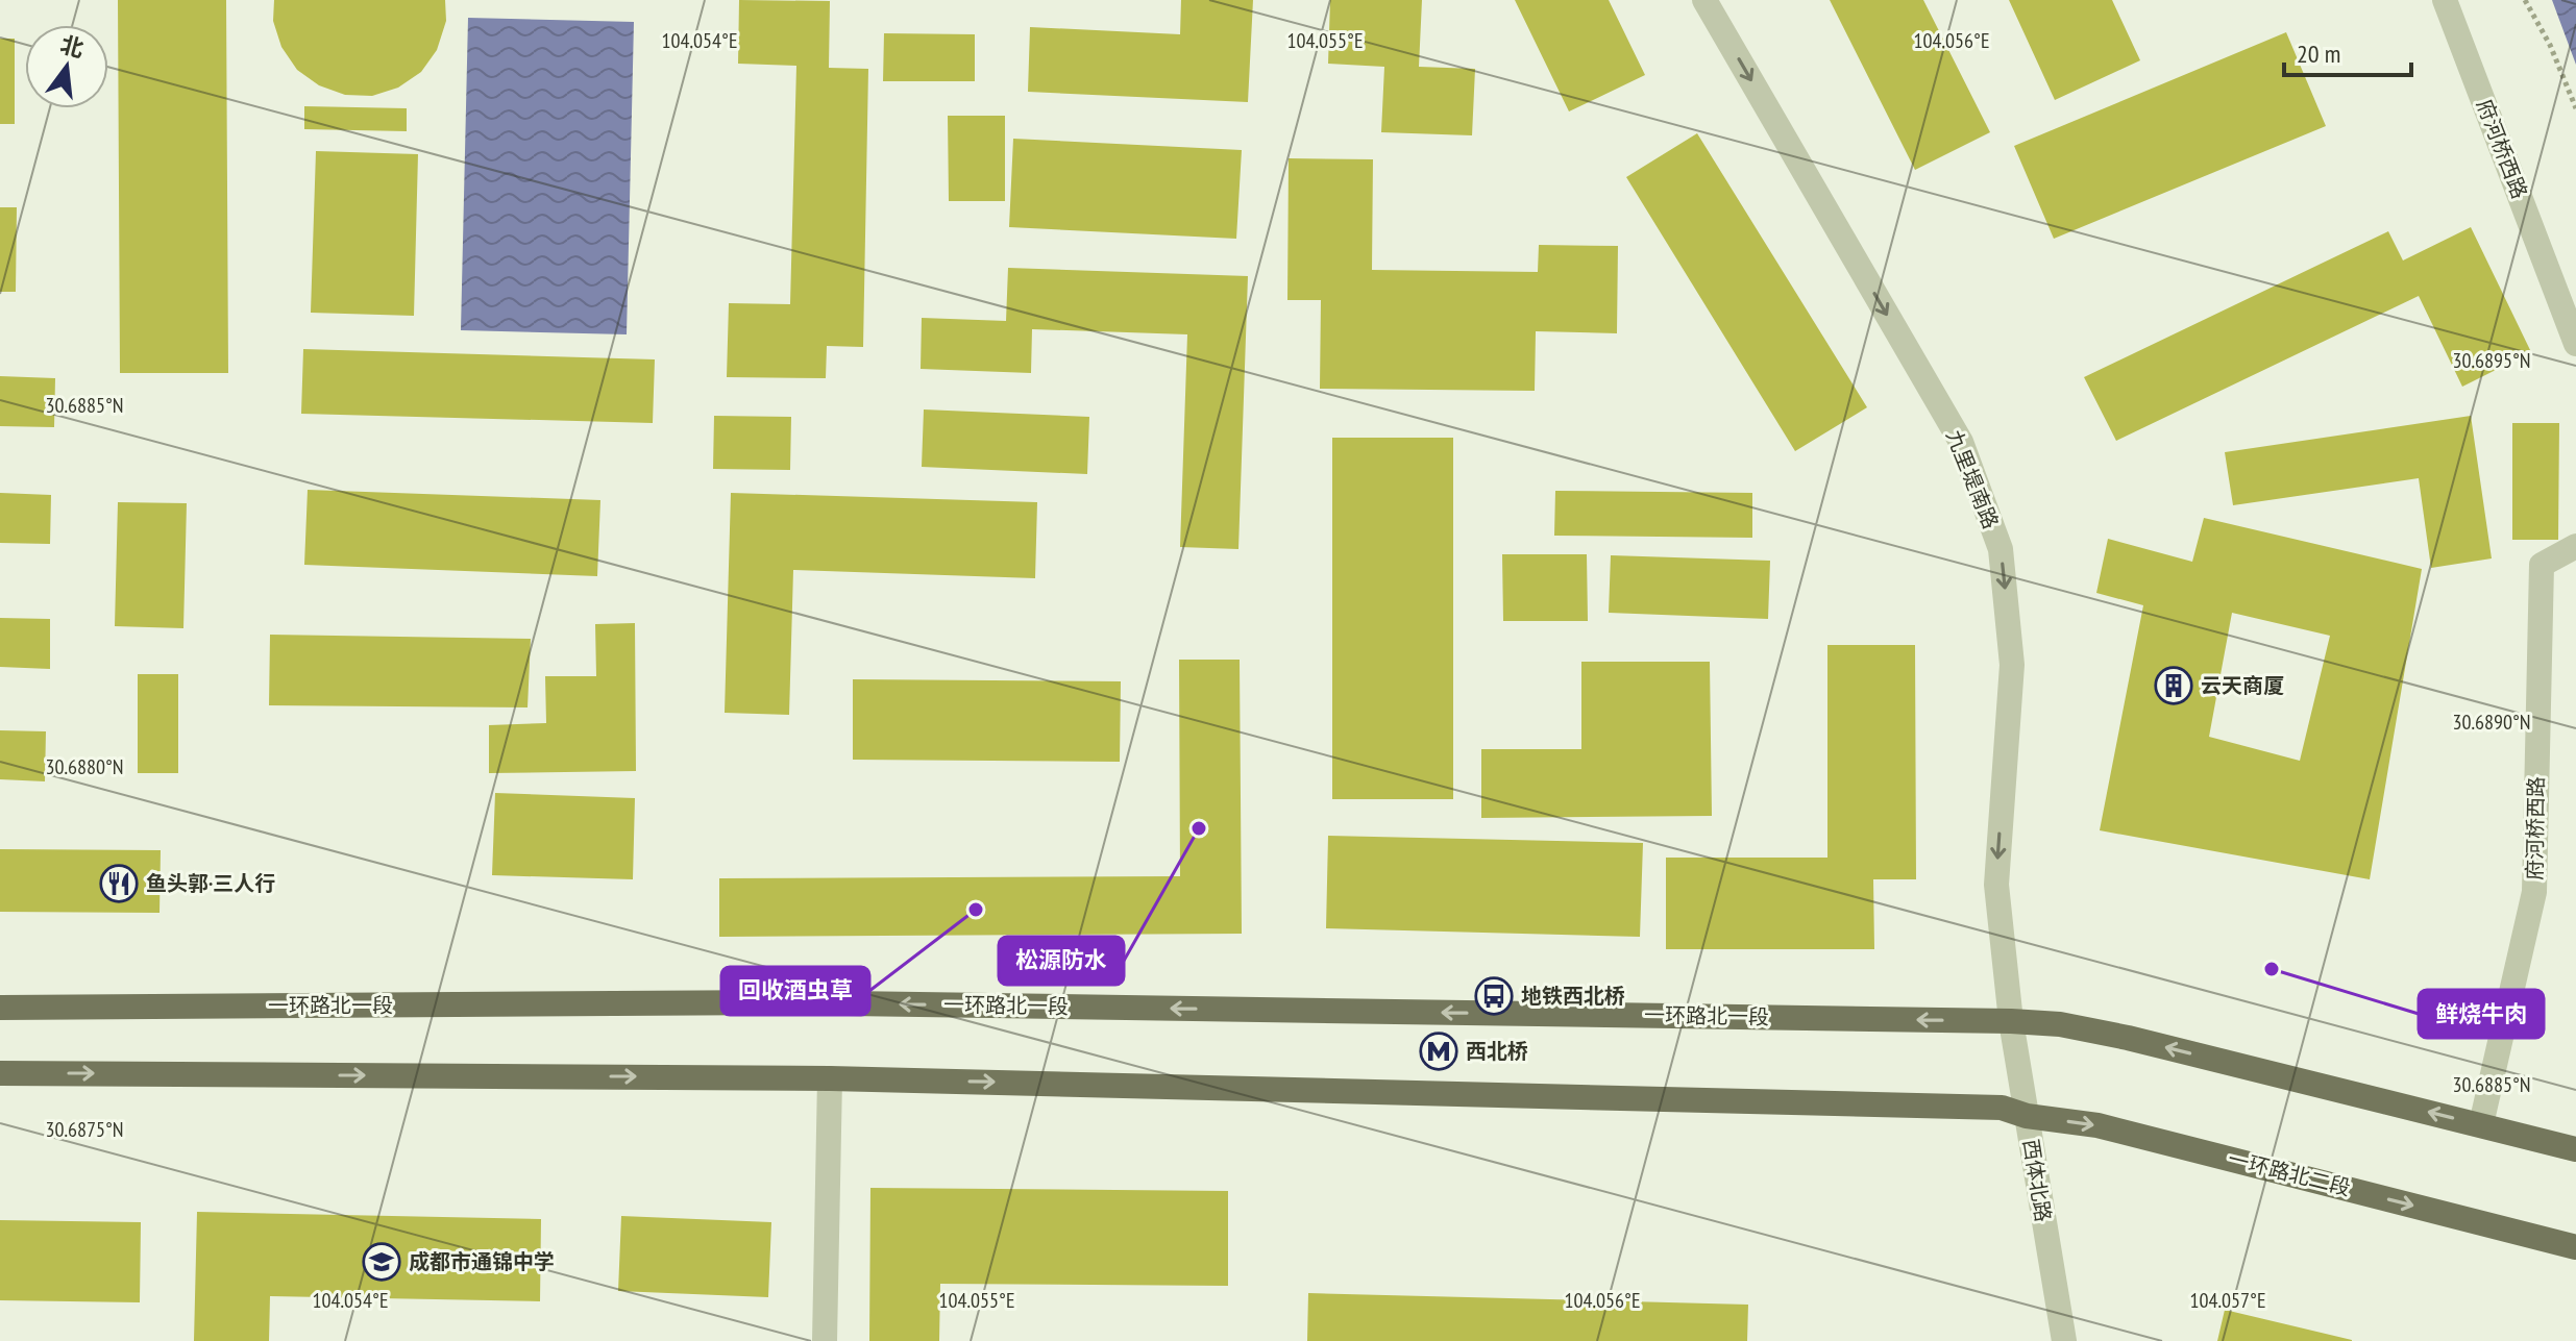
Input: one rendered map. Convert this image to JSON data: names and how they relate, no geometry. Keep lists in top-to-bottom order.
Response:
{
  "streets": {
    "main road": ["一环路北一段", "一环路北二段"],
    "street": ["府河桥西路", "九里堤南路", "西体北路"]
  },
  "crossings": [
    ["九里堤南路", "一环路北一段"],
    ["九里堤南路", "西体北路"],
    ["一环路北一段", "西体北路"],
    ["一环路北二段", "西体北路"]
  ],
  "one_way": ["九里堤南路"],
  "places": {
    "building": ["云天商厦"],
    "other": ["松源防水", "回收酒虫草", "鲜烧牛肉"],
    "restaurant": ["鱼头郭·三人行"],
    "bus stop": ["地铁西北桥"],
    "metro station": ["西北桥"],
    "school or university": ["成都市通锦中学"]
  },
  "scale_bar": "20 m",
  "north": "top",
  "coordinates": [
    "104.054°E",
    "104.055°E",
    "104.056°E",
    "30.6895°N",
    "30.6885°N",
    "30.6890°N",
    "30.6880°N",
    "30.6875°N",
    "104.057°E"
  ]
}
